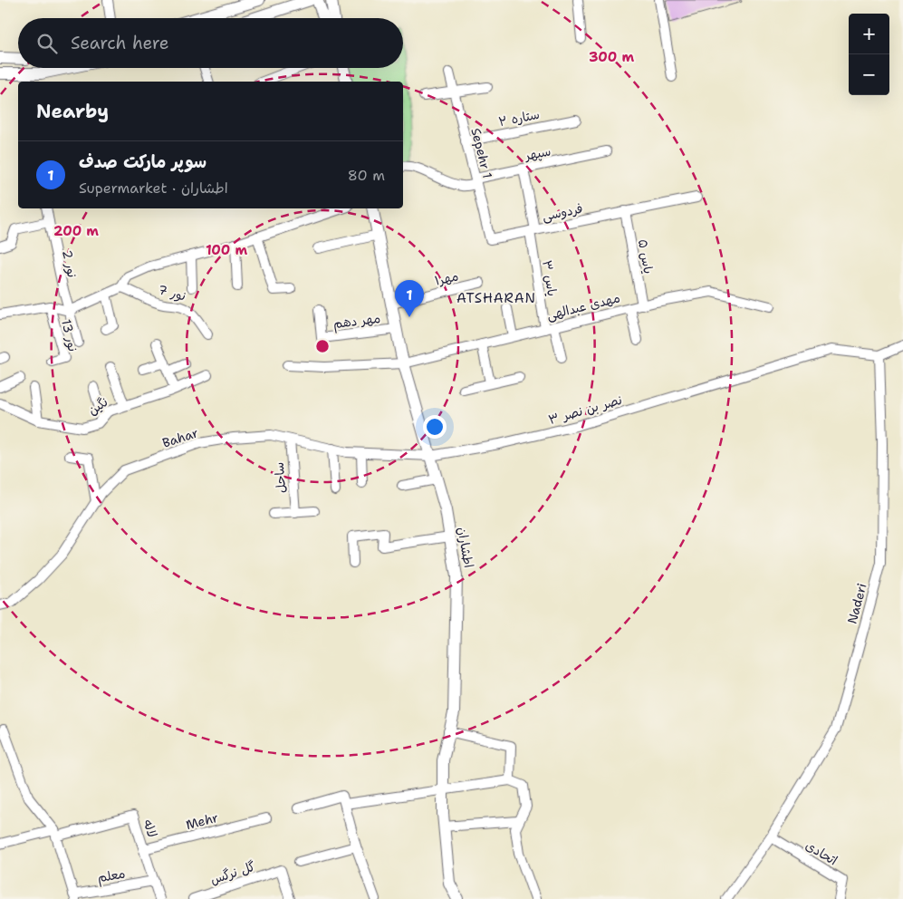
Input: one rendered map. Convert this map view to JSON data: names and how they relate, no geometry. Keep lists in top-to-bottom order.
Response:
{
  "streets": {
    "street": [
      "ستاره ۲",
      "Sepehr 1",
      "سپهر",
      "فردوسی",
      "یاس ۵",
      "نور 2",
      "مهر۱",
      "یاس ۳",
      "نور 7",
      "مهدی عبدالهی",
      "مهر دهم",
      "نور 13",
      "نگین",
      "نصر بن نصر ۳",
      "Bahar",
      "ساحل",
      "اطشاران",
      "Naderi",
      "Mehr",
      "لاله",
      "اتحادی",
      "گل نرگس",
      "معلم"
    ]
  },
  "crossings": [
    ["ستاره ۲", "Sepehr 1"],
    ["Sepehr 1", "سپهر"],
    ["Sepehr 1", "فردوسی"],
    ["سپهر", "یاس ۳"],
    ["فردوسی", "یاس ۵"],
    ["فردوسی", "یاس ۳"],
    ["یاس ۵", "مهدی عبدالهی"],
    ["مهر۱", "اطشاران"],
    ["یاس ۳", "مهدی عبدالهی"],
    ["مهدی عبدالهی", "اطشاران"],
    ["مهر دهم", "اطشاران"],
    ["نصر بن نصر ۳", "Bahar"],
    ["نصر بن نصر ۳", "اطشاران"],
    ["نصر بن نصر ۳", "Naderi"],
    ["Bahar", "ساحل"],
    ["Bahar", "اطشاران"],
    ["Naderi", "اتحادی"],
    ["Mehr", "لاله"],
    ["لاله", "معلم"]
  ],
  "districts": ["ATSHARAN"],
  "page": {
    "map_buttons": ["+", "−"],
    "search": "Search here",
    "heading": "Nearby",
    "list": [
      {
        "mark": "1",
        "name": "سوپر مارکت صدف",
        "note": "Supermarket · اطشاران",
        "value": "80 m"
      }
    ],
    "pins": "1"
  },
  "rings": ["300 m", "200 m", "100 m"]
}
